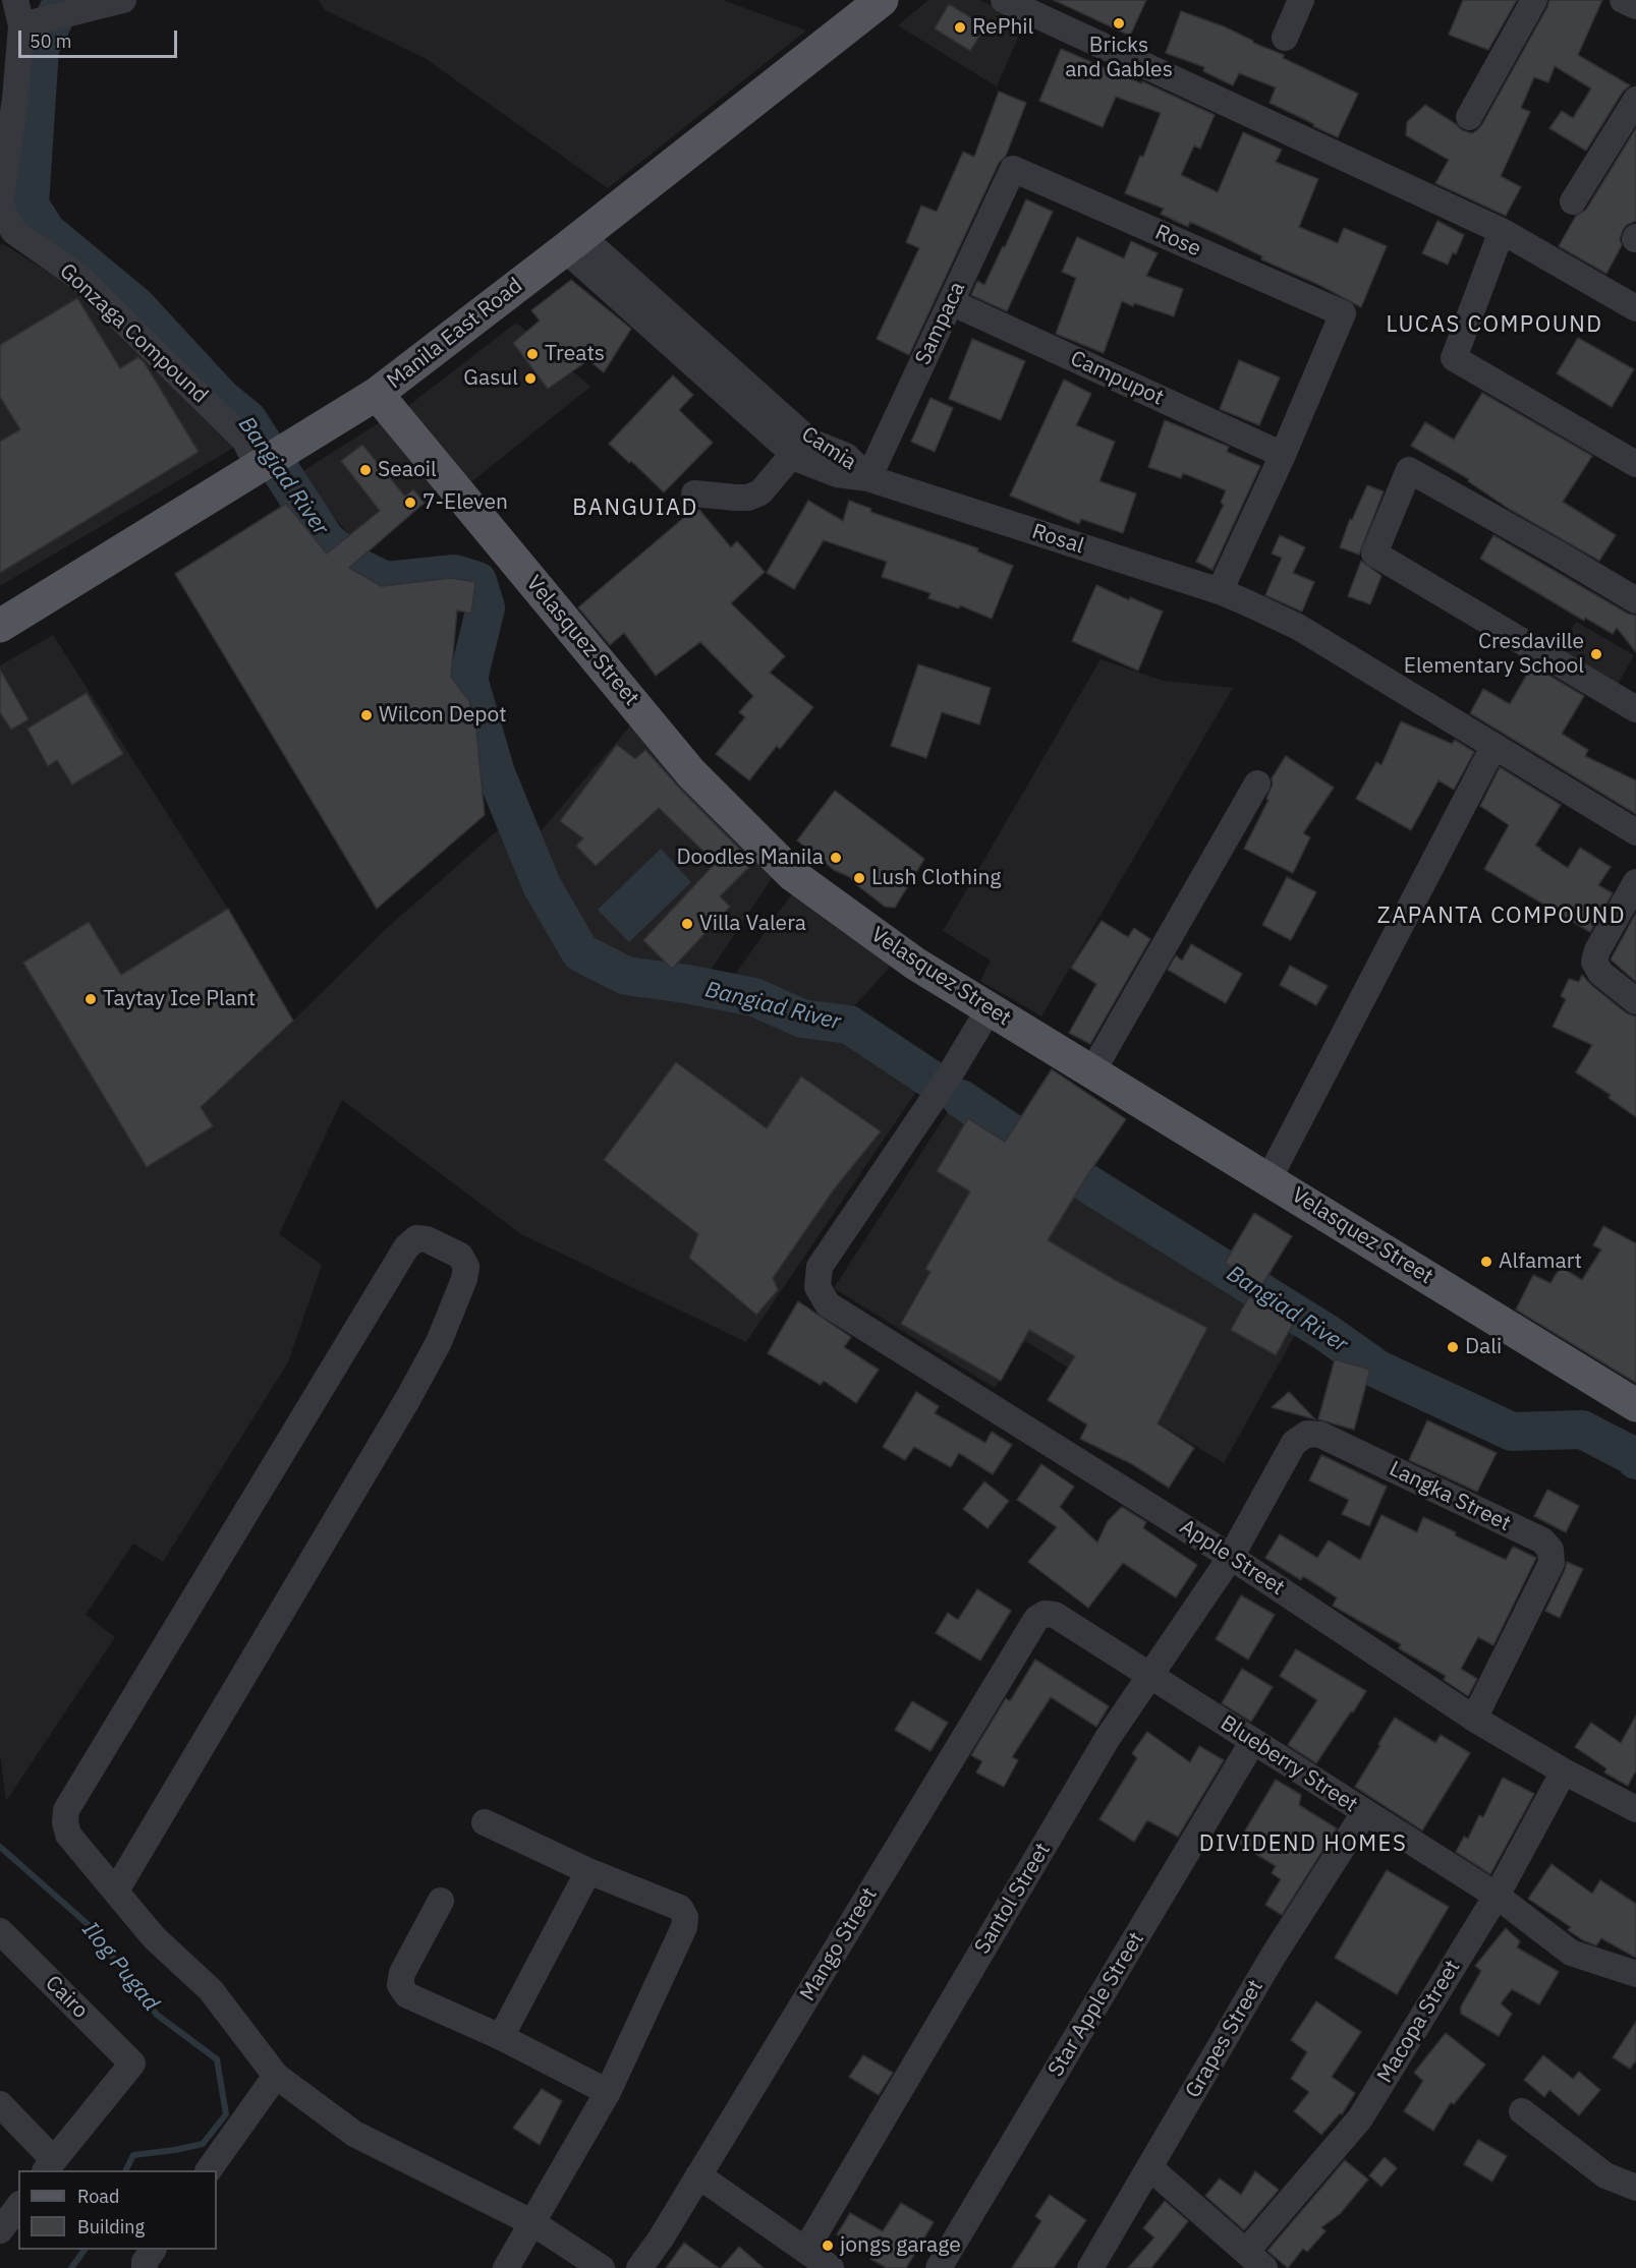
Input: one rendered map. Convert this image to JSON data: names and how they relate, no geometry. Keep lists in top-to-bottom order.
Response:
{
  "streets": {
    "main road": ["Manila East Road", "Velasquez Street"],
    "street": [
      "Rose",
      "Sampaca",
      "Gonzaga Compound",
      "Campupot",
      "Camia",
      "Rosal",
      "Langka Street",
      "Apple Street",
      "Blueberry Street",
      "Santol Street",
      "Mango Street",
      "Cairo",
      "Star Apple Street",
      "Macopa Street",
      "Grapes Street"
    ]
  },
  "crossings": [
    ["Rose", "Sampaca"],
    ["Rose", "Campupot"],
    ["Sampaca", "Campupot"],
    ["Sampaca", "Camia"],
    ["Sampaca", "Rosal"],
    ["Gonzaga Compound", "Manila East Road"],
    ["Manila East Road", "Camia"],
    ["Manila East Road", "Velasquez Street"],
    ["Camia", "Rosal"],
    ["Velasquez Street", "Apple Street"],
    ["Langka Street", "Apple Street"],
    ["Langka Street", "Santol Street"],
    ["Apple Street", "Santol Street"],
    ["Apple Street", "Macopa Street"],
    ["Blueberry Street", "Santol Street"],
    ["Blueberry Street", "Mango Street"],
    ["Blueberry Street", "Star Apple Street"],
    ["Blueberry Street", "Macopa Street"],
    ["Blueberry Street", "Grapes Street"]
  ],
  "districts": [
    "LUCAS COMPOUND",
    "BANGUIAD",
    "ZAPANTA COMPOUND",
    "DIVIDEND HOMES"
  ],
  "water": ["Bangiad River", "Ilog Pugad"],
  "places": [
    "Bricks and Gables",
    "RePhil",
    "Treats",
    "Gasul",
    "Seaoil",
    "7-Eleven",
    "Cresdaville Elementary School",
    "Wilcon Depot",
    "Doodles Manila",
    "Lush Clothing",
    "Villa Valera",
    "Taytay Ice Plant",
    "Alfamart",
    "Dali",
    "jongs garage"
  ],
  "legend": ["Road", "Building"],
  "scale_bar": "50 m"
}
